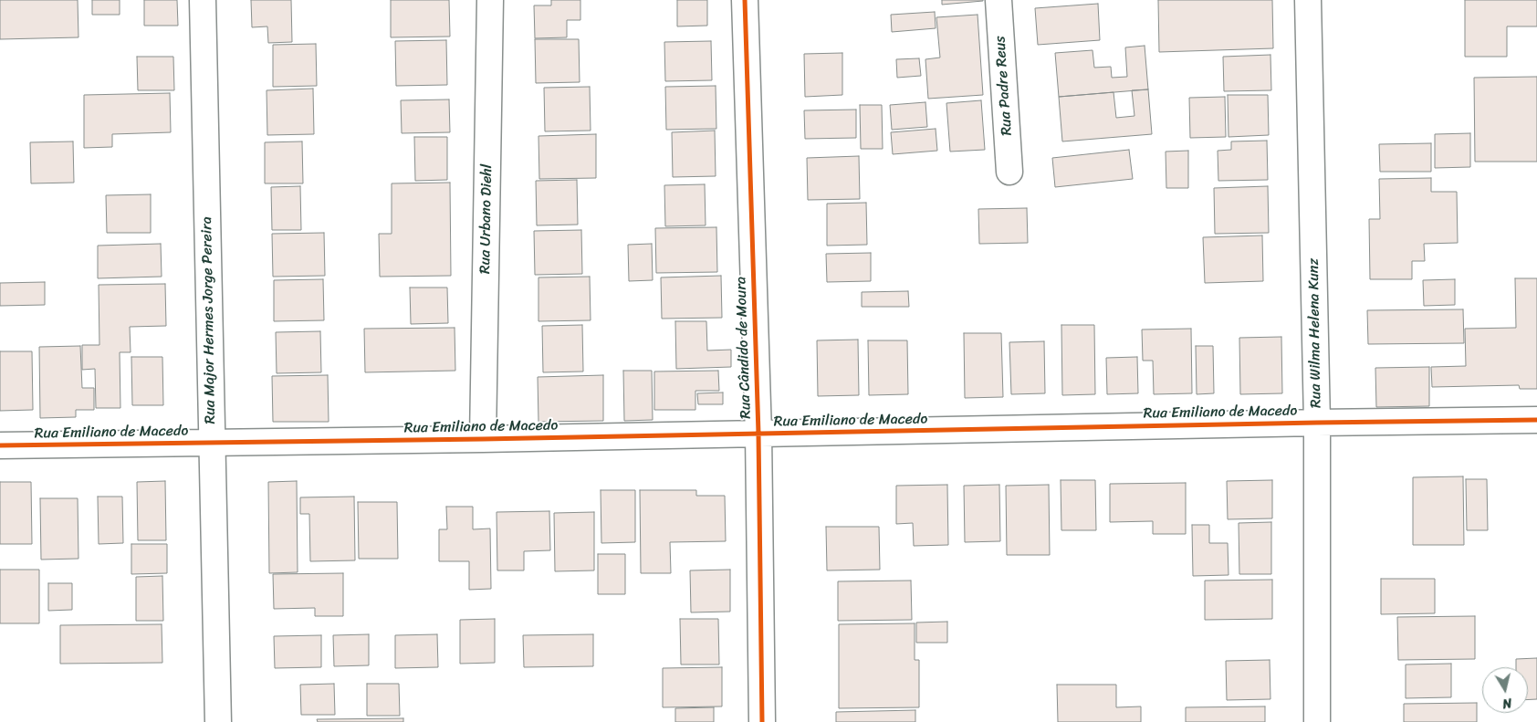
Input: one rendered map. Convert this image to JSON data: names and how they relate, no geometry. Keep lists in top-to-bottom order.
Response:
{
  "streets": {
    "street": [
      "Rua Padre Reus",
      "Rua Urbano Diehl",
      "Rua Major Hermes Jorge Pereira",
      "Rua Wilma Helena Kunz",
      "Rua Cândido de Moura",
      "Rua Emiliano de Macedo"
    ]
  },
  "crossings": [
    ["Rua Urbano Diehl", "Rua Emiliano de Macedo"],
    ["Rua Major Hermes Jorge Pereira", "Rua Emiliano de Macedo"],
    ["Rua Wilma Helena Kunz", "Rua Emiliano de Macedo"],
    ["Rua Cândido de Moura", "Rua Emiliano de Macedo"]
  ],
  "north": "bottom"
}
